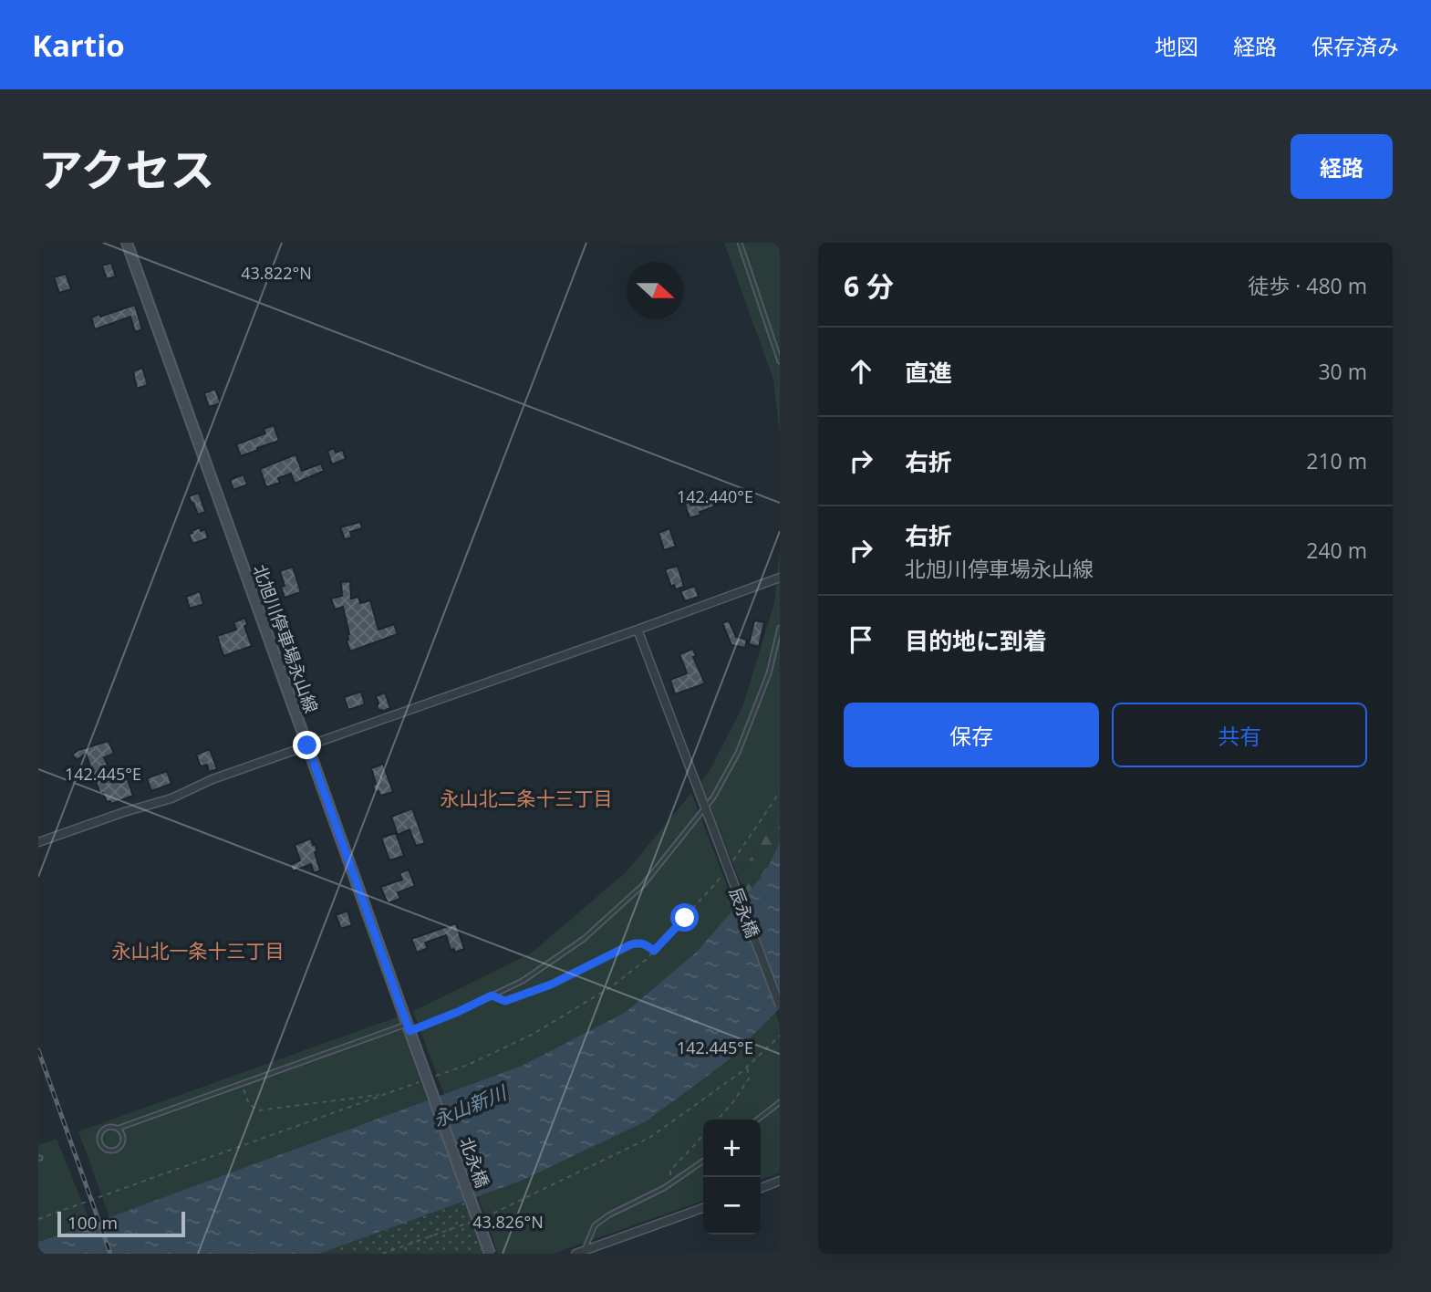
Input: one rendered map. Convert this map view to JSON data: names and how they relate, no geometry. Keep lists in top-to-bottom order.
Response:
{
  "streets": {
    "main road": ["北旭川停車場永山線", "北永橋"],
    "street": ["辰永橋"]
  },
  "crossings": [
    ["北旭川停車場永山線", "北永橋"]
  ],
  "districts": ["永山北二条十三丁目", "永山北一条十三丁目"],
  "water": ["永山新川"],
  "scale_bar": "100 m",
  "north": "right",
  "page": {
    "header": "Kartio",
    "nav": ["地図", "経路", "保存済み"],
    "title": "アクセス",
    "buttons": [
      "経路",
      ["保存", "共有"]
    ],
    "heading": ["6 分", "徒歩 · 480 m"],
    "list": [
      ["直進", "30 m"],
      ["右折", "210 m"],
      ["右折", "北旭川停車場永山線", "240 m"],
      "目的地に到着"
    ],
    "map_buttons": ["+", "−"],
    "scale": "100 m"
  },
  "coordinates": [
    "43.822°N",
    "142.440°E",
    "142.445°E",
    "43.826°N"
  ]
}
